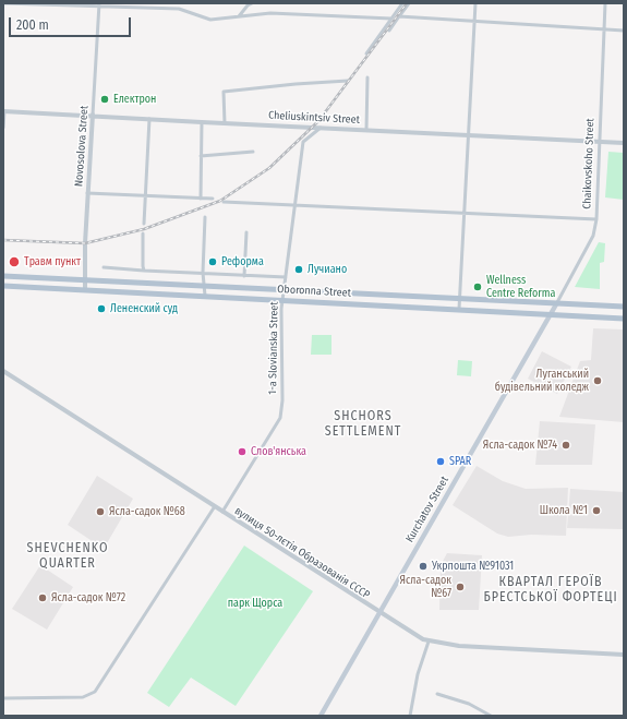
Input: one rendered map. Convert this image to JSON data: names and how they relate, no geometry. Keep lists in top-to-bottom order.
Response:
{
  "streets": {
    "main road": ["Chaikovskoho Street", "Oboronna Street", "Kurchatov Street"],
    "street": [
      "Cheliuskintsiv Street",
      "Novosolova Street",
      "1-a Slovianska Street",
      "вулиця 50-лєтія Образованія СССР"
    ]
  },
  "crossings": [
    ["Cheliuskintsiv Street", "Novosolova Street"],
    ["Cheliuskintsiv Street", "Chaikovskoho Street"],
    ["Cheliuskintsiv Street", "1-a Slovianska Street"],
    ["Novosolova Street", "Oboronna Street"],
    ["Chaikovskoho Street", "Oboronna Street"],
    ["Chaikovskoho Street", "Kurchatov Street"],
    ["Oboronna Street", "1-a Slovianska Street"],
    ["Oboronna Street", "Kurchatov Street"],
    ["1-a Slovianska Street", "вулиця 50-лєтія Образованія СССР"],
    ["Kurchatov Street", "вулиця 50-лєтія Образованія СССР"]
  ],
  "districts": ["SHCHORS SETTLEMENT", "SHEVCHENKO QUARTER", "КВАРТАЛ ГЕРОЇВ БРЕСТСЬКОЇ ФОРТЕЦІ"],
  "parks": ["парк Щорса"],
  "places": [
    "Електрон",
    "Травм пункт",
    "Реформа",
    "Лучиано",
    "Wellness Centre Reforma",
    "Лененский суд",
    "Луганський будівельний коледж",
    "Ясла-садок №74",
    "Слов'янська",
    "SPAR",
    "Школа №1",
    "Ясла-садок №68",
    "Укрпошта №91031",
    "Ясла-садок №67",
    "Ясла-садок №72"
  ],
  "scale_bar": "200 m"
}
